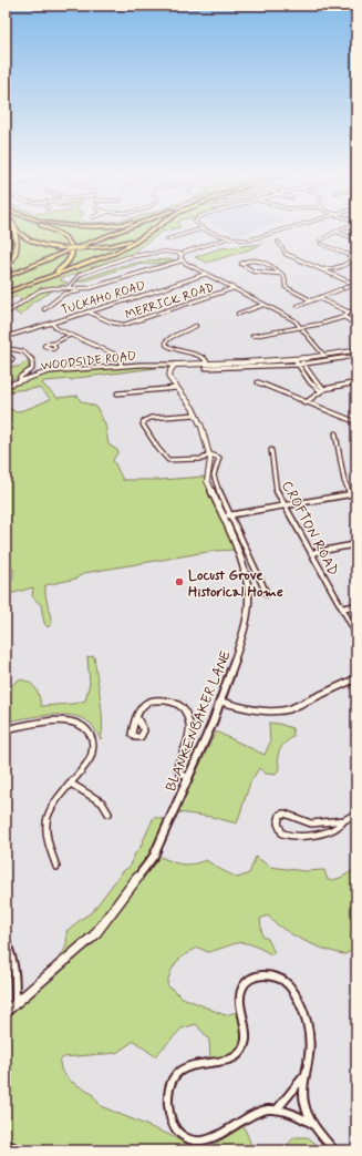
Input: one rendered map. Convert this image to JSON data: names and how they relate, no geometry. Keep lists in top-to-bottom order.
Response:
{
  "streets": {
    "street": [
      "TUCKAHO ROAD",
      "MERRICK ROAD",
      "WOODSIDE ROAD",
      "CROFTON ROAD",
      "BLANKENBAKER LANE"
    ]
  },
  "crossings": [
    ["TUCKAHO ROAD", "MERRICK ROAD"],
    ["WOODSIDE ROAD", "BLANKENBAKER LANE"]
  ],
  "places": ["Locust Grove Historical Home"]
}
